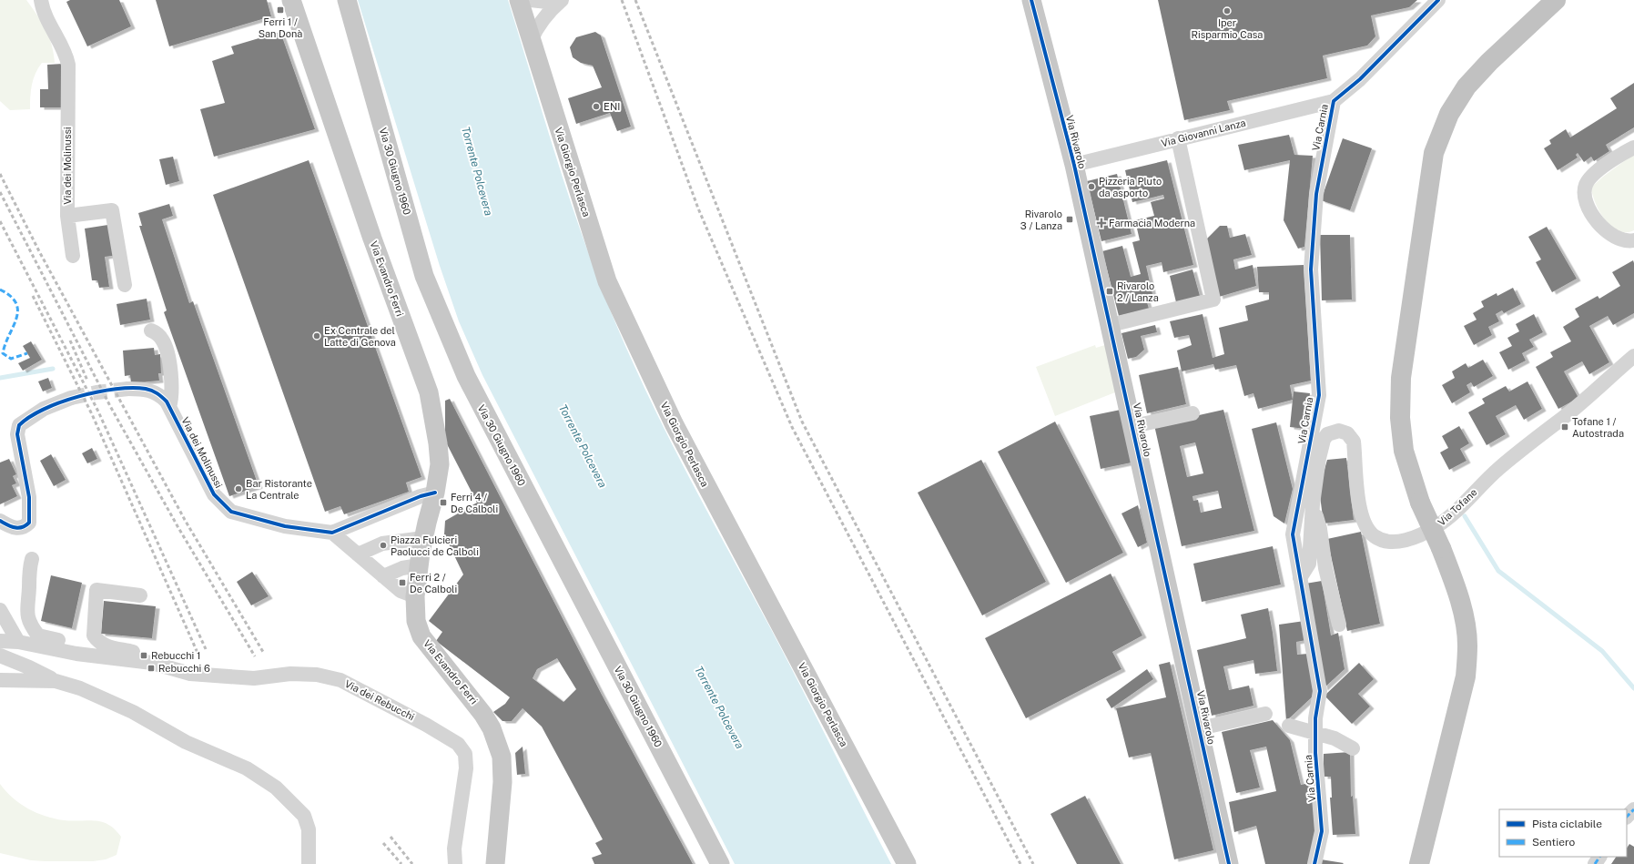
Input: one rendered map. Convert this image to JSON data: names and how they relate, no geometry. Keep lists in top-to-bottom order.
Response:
{
  "streets": {
    "main road": [
      "Via Rivarolo",
      "Via 30 Giugno 1960",
      "Via Giorgio Perlasca",
      "Via Evandro Ferri"
    ],
    "street": [
      "Via Carnia",
      "Via Giovanni Lanza",
      "Via dei Molinussi",
      "Via Tofane",
      "Via dei Rebucchi"
    ]
  },
  "crossings": [
    ["Via Carnia", "Via Giovanni Lanza"],
    ["Via Carnia", "Via Tofane"],
    ["Via Giovanni Lanza", "Via Rivarolo"]
  ],
  "water": ["Torrente Polcevera"],
  "places": {
    "transit": [
      "Ferri 1 / San Donà",
      "Rivarolo 3 / Lanza",
      "Rivarolo 2 / Lanza",
      "Tofane 1 / Autostrada",
      "Ferri 4 / De Calboli",
      "Ferri 2 / De Calboli",
      "Rebucchi 1",
      "Rebucchi 6"
    ],
    "other": [
      "Iper Risparmio Casa",
      "ENI",
      "Pizzeria Pluto da asporto",
      "Ex Centrale del Latte di Genova",
      "Bar Ristorante La Centrale",
      "Piazza Fulcieri Paolucci de Calboli"
    ],
    "health": ["Farmacia Moderna"]
  },
  "legend": ["Pista ciclabile", "Sentiero"]
}
